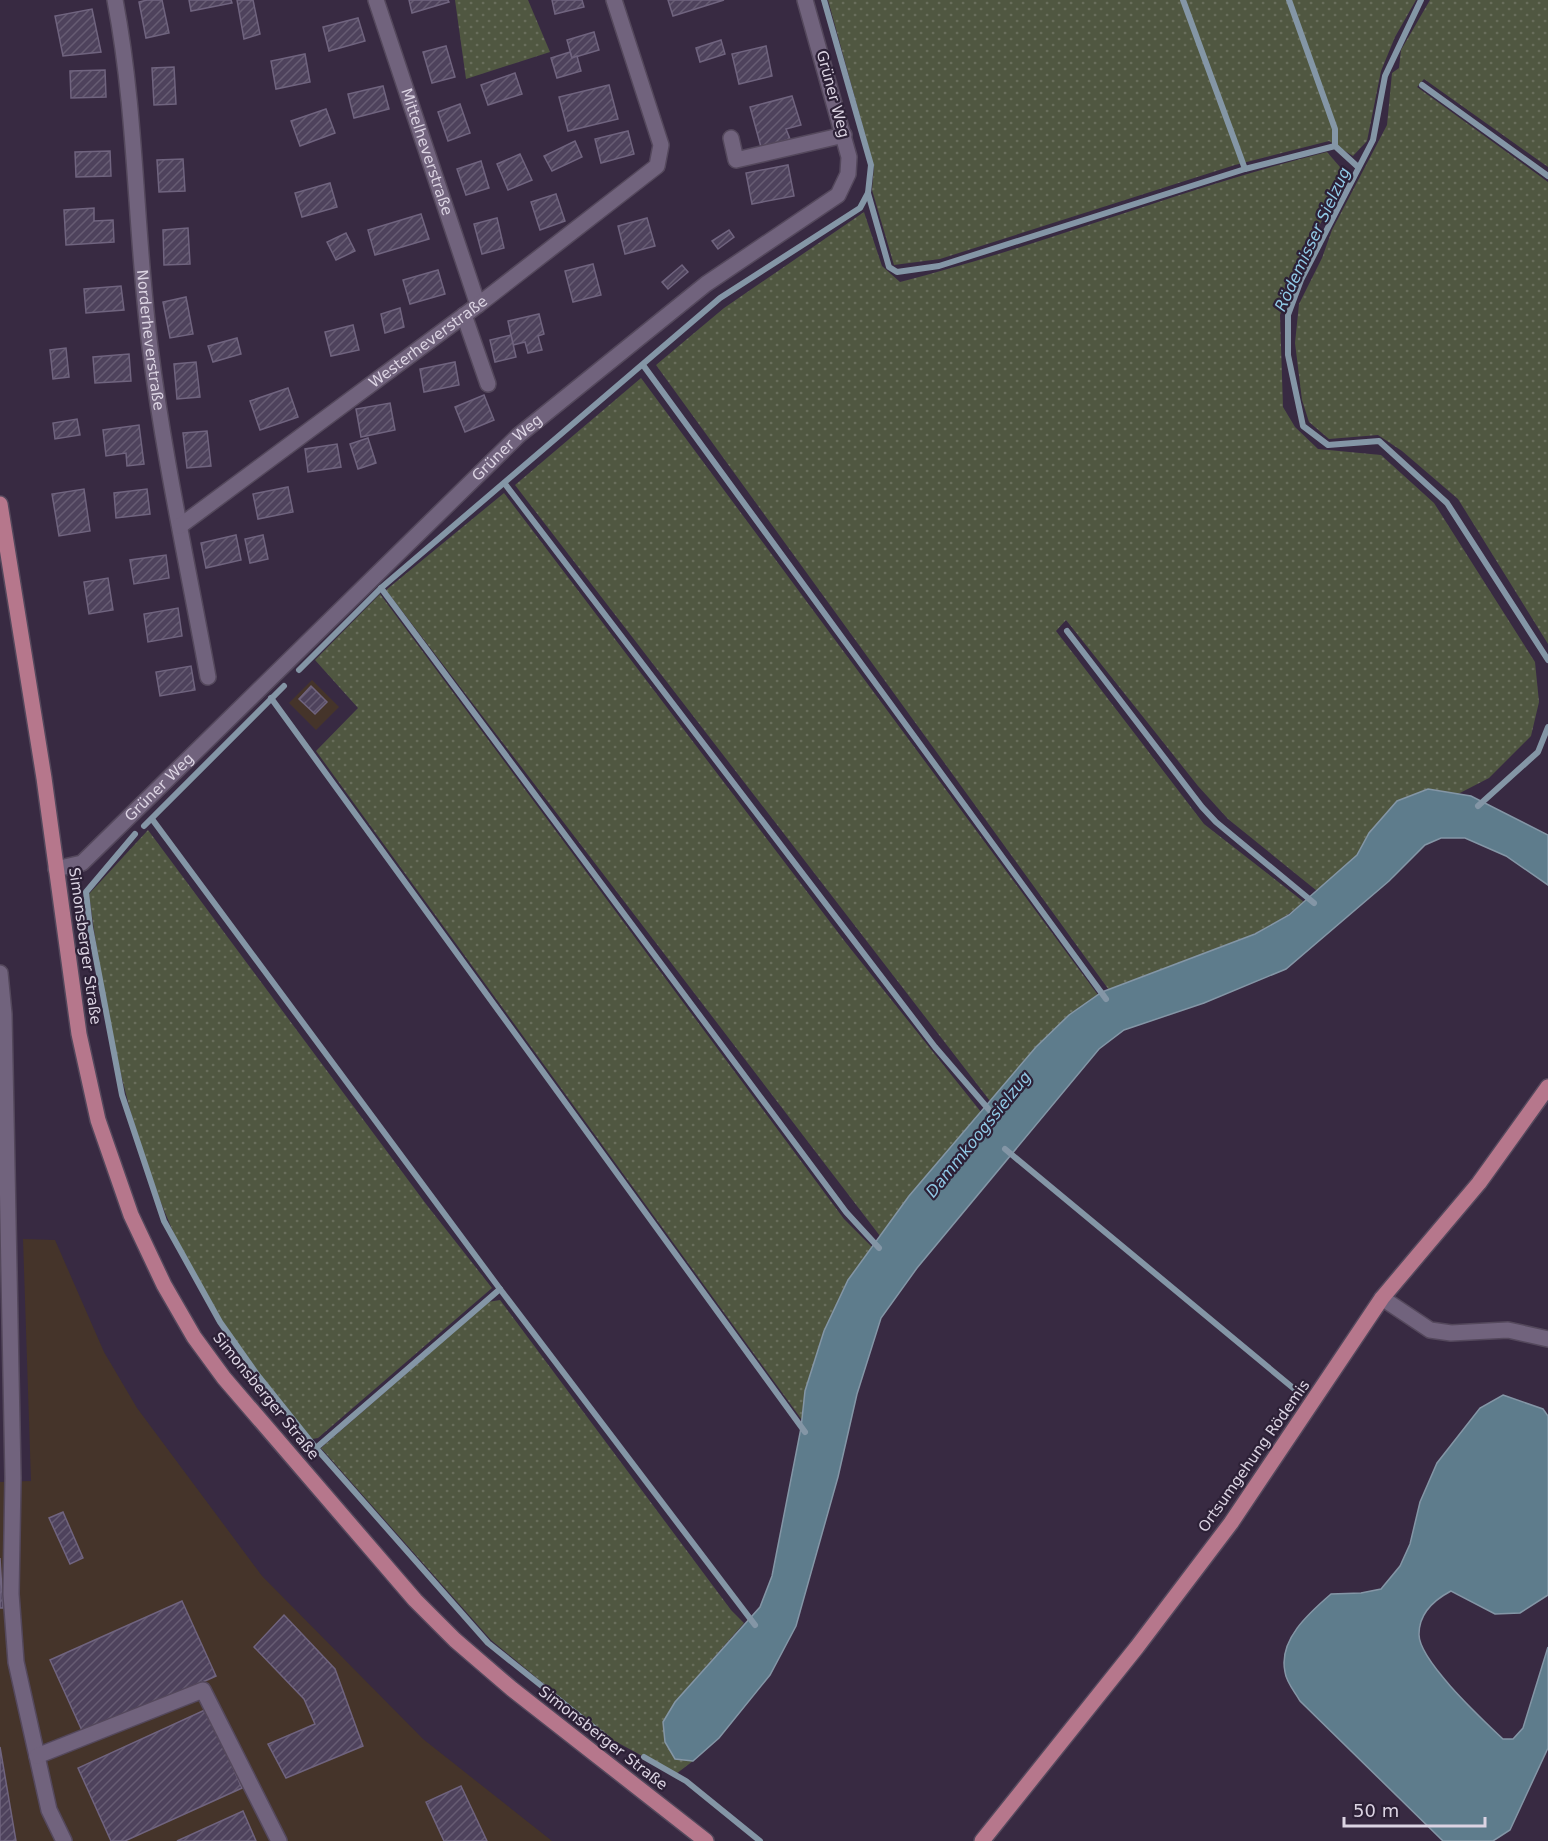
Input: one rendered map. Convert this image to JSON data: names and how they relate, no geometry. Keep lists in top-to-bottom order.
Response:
{
  "streets": {
    "main road": ["Simonsberger Straße", "Ortsumgehung Rödemis"],
    "street": [
      "Grüner Weg",
      "Mittelheverstraße",
      "Norderheverstraße",
      "Westerheverstraße"
    ]
  },
  "crossings": [
    ["Grüner Weg", "Simonsberger Straße"],
    ["Mittelheverstraße", "Westerheverstraße"],
    ["Norderheverstraße", "Westerheverstraße"]
  ],
  "water": ["Rödemisser Sielzug", "Dammkoogssielzug"],
  "scale_bar": "50 m"
}
